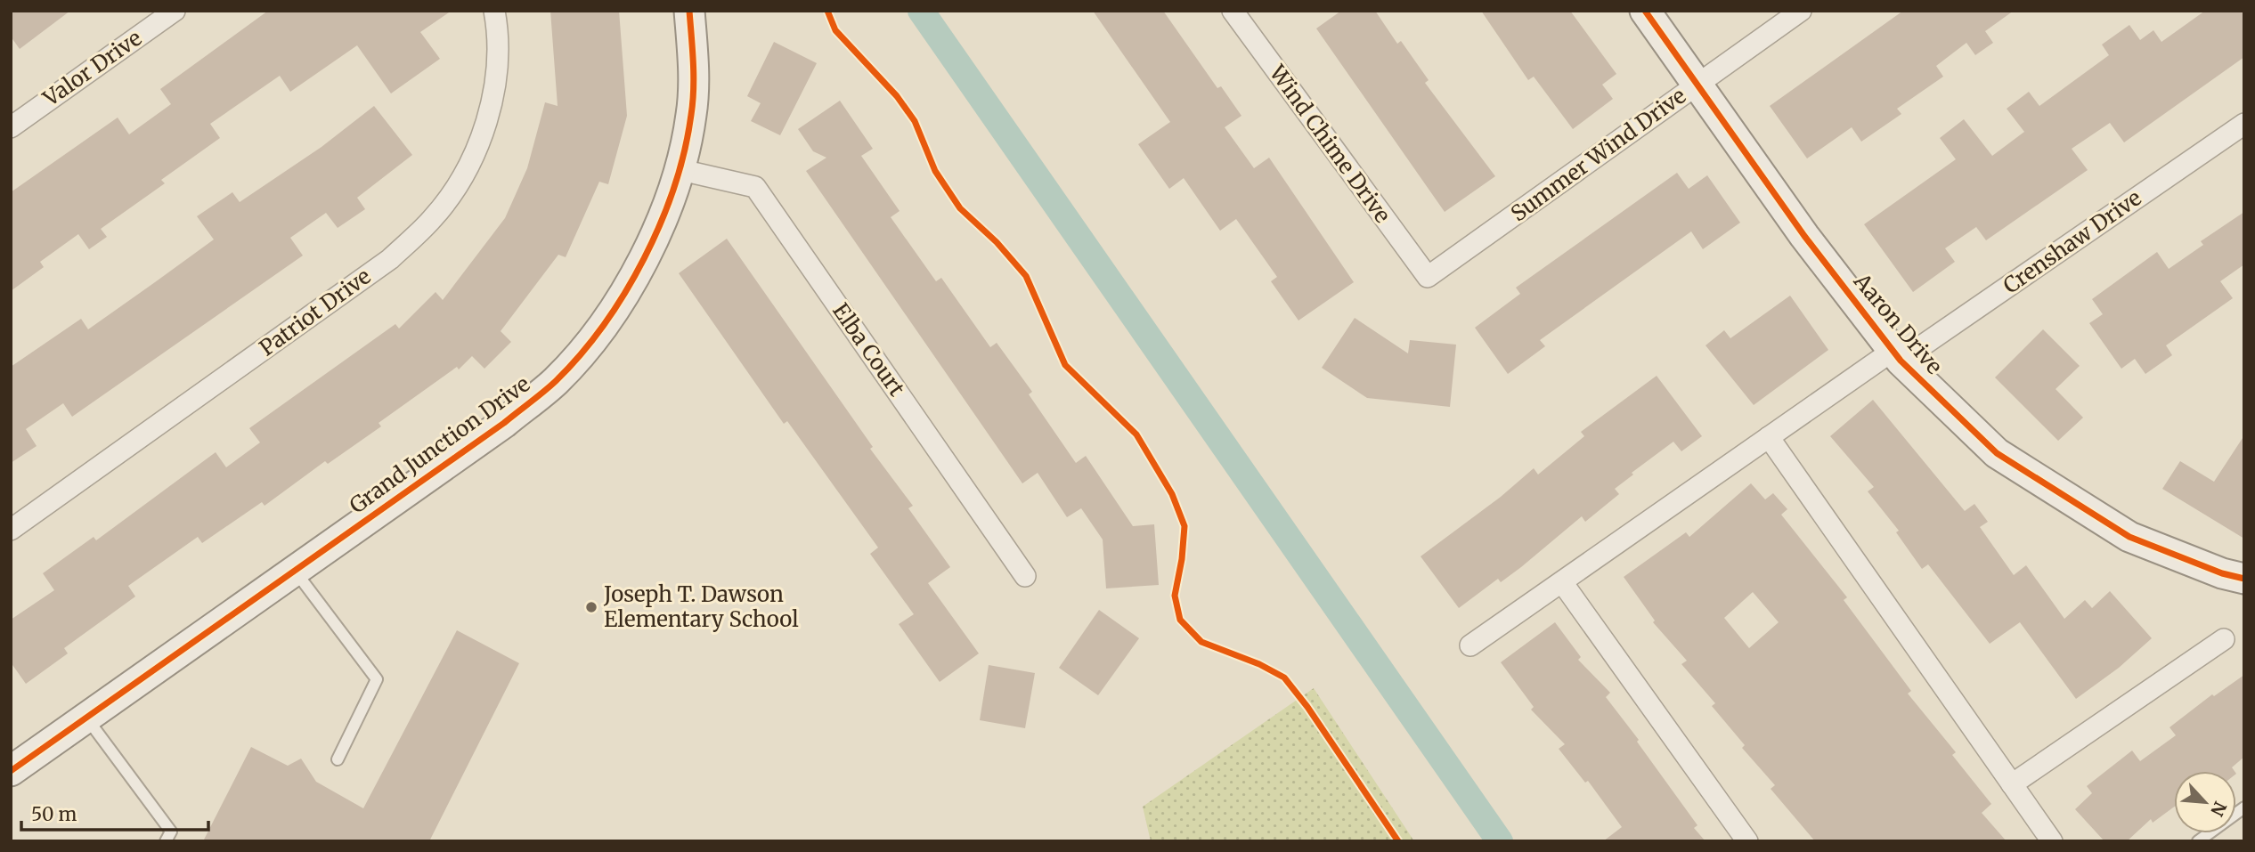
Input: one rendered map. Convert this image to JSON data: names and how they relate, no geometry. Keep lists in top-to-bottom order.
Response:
{
  "streets": {
    "street": [
      "Valor Drive",
      "Wind Chime Drive",
      "Summer Wind Drive",
      "Crenshaw Drive",
      "Patriot Drive",
      "Aaron Drive",
      "Elba Court",
      "Grand Junction Drive"
    ]
  },
  "crossings": [
    ["Wind Chime Drive", "Summer Wind Drive"],
    ["Summer Wind Drive", "Aaron Drive"],
    ["Crenshaw Drive", "Aaron Drive"],
    ["Elba Court", "Grand Junction Drive"]
  ],
  "places": ["Joseph T. Dawson Elementary School"],
  "scale_bar": "50 m",
  "north": "bottom right"
}
